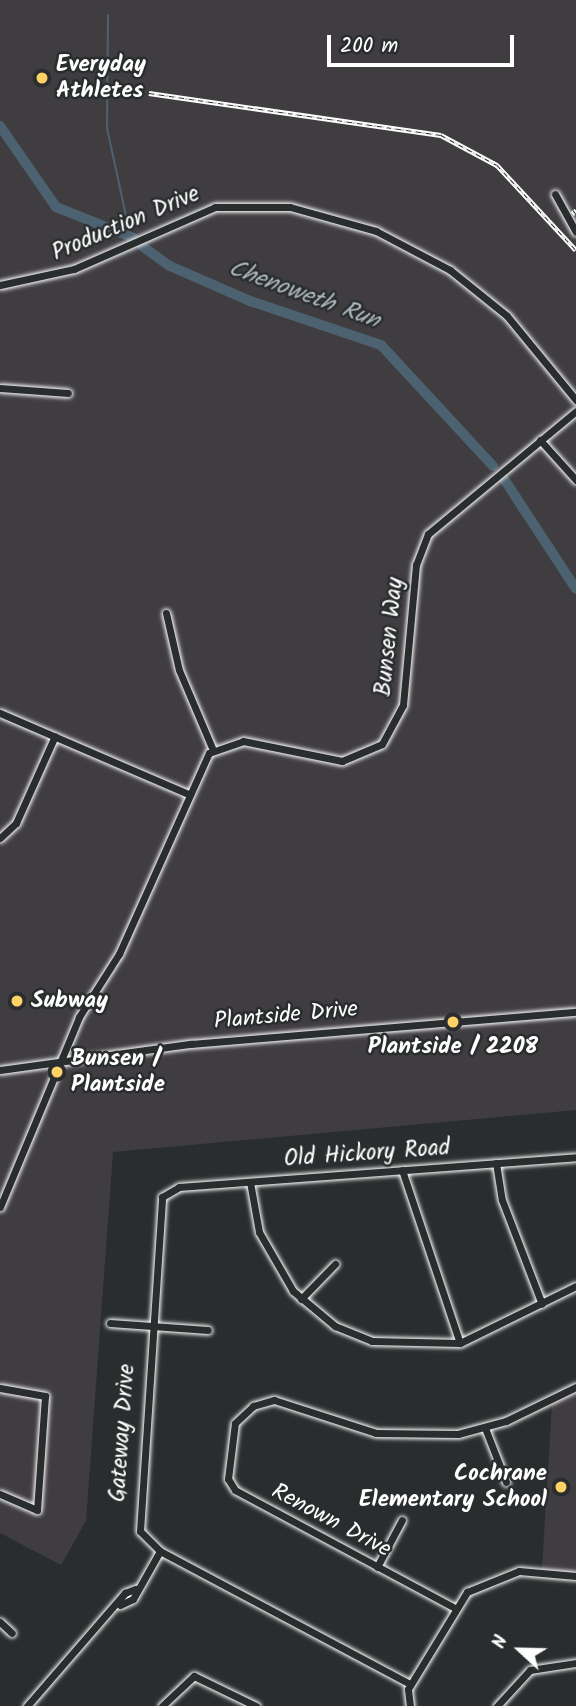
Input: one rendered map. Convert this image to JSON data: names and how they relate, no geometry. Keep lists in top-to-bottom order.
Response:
{
  "streets": {
    "street": [
      "Production Drive",
      "Bunsen Way",
      "Plantside Drive",
      "Old Hickory Road",
      "Gateway Drive",
      "Renown Drive"
    ]
  },
  "crossings": [
    ["Old Hickory Road", "Gateway Drive"]
  ],
  "water": ["Chenoweth Run"],
  "places": [
    "Everyday Athletes",
    "Subway",
    "Plantside / 2208",
    "Bunsen / Plantside",
    "Cochrane Elementary School"
  ],
  "scale_bar": "200 m",
  "north": "left"
}
